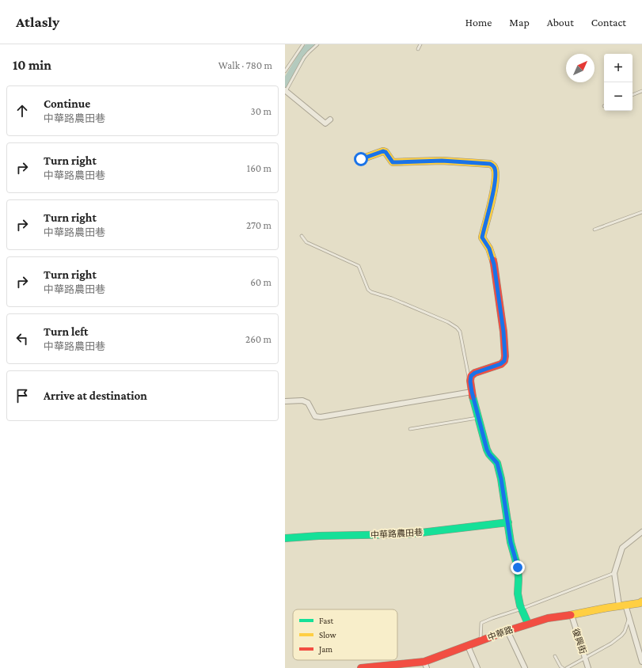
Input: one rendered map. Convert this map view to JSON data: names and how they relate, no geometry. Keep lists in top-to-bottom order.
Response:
{
  "streets": {
    "street": ["中華路農田巷", "中華路", "復興街"]
  },
  "crossings": [
    ["中華路", "復興街"]
  ],
  "legend": ["Fast", "Slow", "Jam"],
  "north": "top right",
  "page": {
    "header": "Atlasly",
    "nav": [
      "Home",
      "Map",
      "About",
      "Contact"
    ],
    "heading": ["10 min", "Walk · 780 m"],
    "map_buttons": ["+", "−"],
    "list": [
      ["Continue", "中華路農田巷", "30 m"],
      ["Turn right", "中華路農田巷", "160 m"],
      ["Turn right", "中華路農田巷", "270 m"],
      ["Turn right", "中華路農田巷", "60 m"],
      ["Turn left", "中華路農田巷", "260 m"],
      "Arrive at destination"
    ]
  }
}
